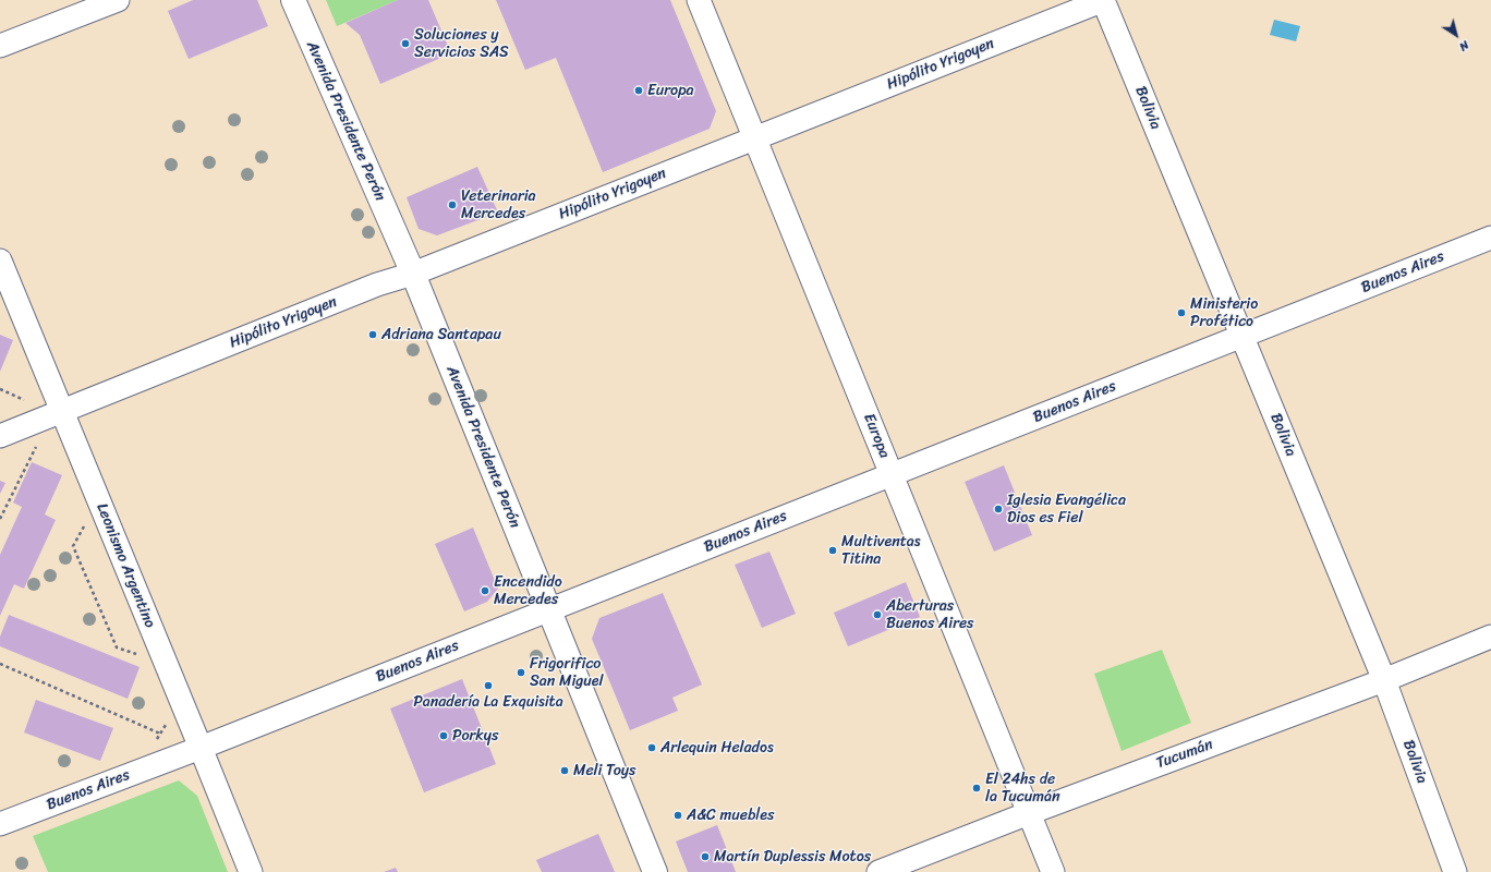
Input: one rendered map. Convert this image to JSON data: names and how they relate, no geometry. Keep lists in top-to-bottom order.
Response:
{
  "streets": {
    "main road": ["Avenida Presidente Perón"],
    "street": [
      "Hipólito Yrigoyen",
      "Bolivia",
      "Buenos Aires",
      "Europa",
      "Leonismo Argentino",
      "Tucumán"
    ]
  },
  "crossings": [
    ["Hipólito Yrigoyen", "Bolivia"],
    ["Hipólito Yrigoyen", "Avenida Presidente Perón"],
    ["Hipólito Yrigoyen", "Europa"],
    ["Hipólito Yrigoyen", "Leonismo Argentino"],
    ["Bolivia", "Buenos Aires"],
    ["Bolivia", "Tucumán"],
    ["Avenida Presidente Perón", "Buenos Aires"],
    ["Buenos Aires", "Europa"],
    ["Buenos Aires", "Leonismo Argentino"],
    ["Europa", "Tucumán"]
  ],
  "places": [
    "Soluciones y Servicios SAS",
    "Europa",
    "Veterinaria Mercedes",
    "Ministerio Profético",
    "Adriana Santapau",
    "Iglesia Evangélica Dios es Fiel",
    "Multiventas Titina",
    "Encendido Mercedes",
    "Aberturas Buenos Aires",
    "Frigorifico San Miguel",
    "Panadería La Exquisita",
    "Porkys",
    "Arlequin Helados",
    "Meli Toys",
    "El 24hs de la Tucumán",
    "A&C muebles",
    "Martín Duplessis Motos"
  ],
  "north": "bottom right"
}
